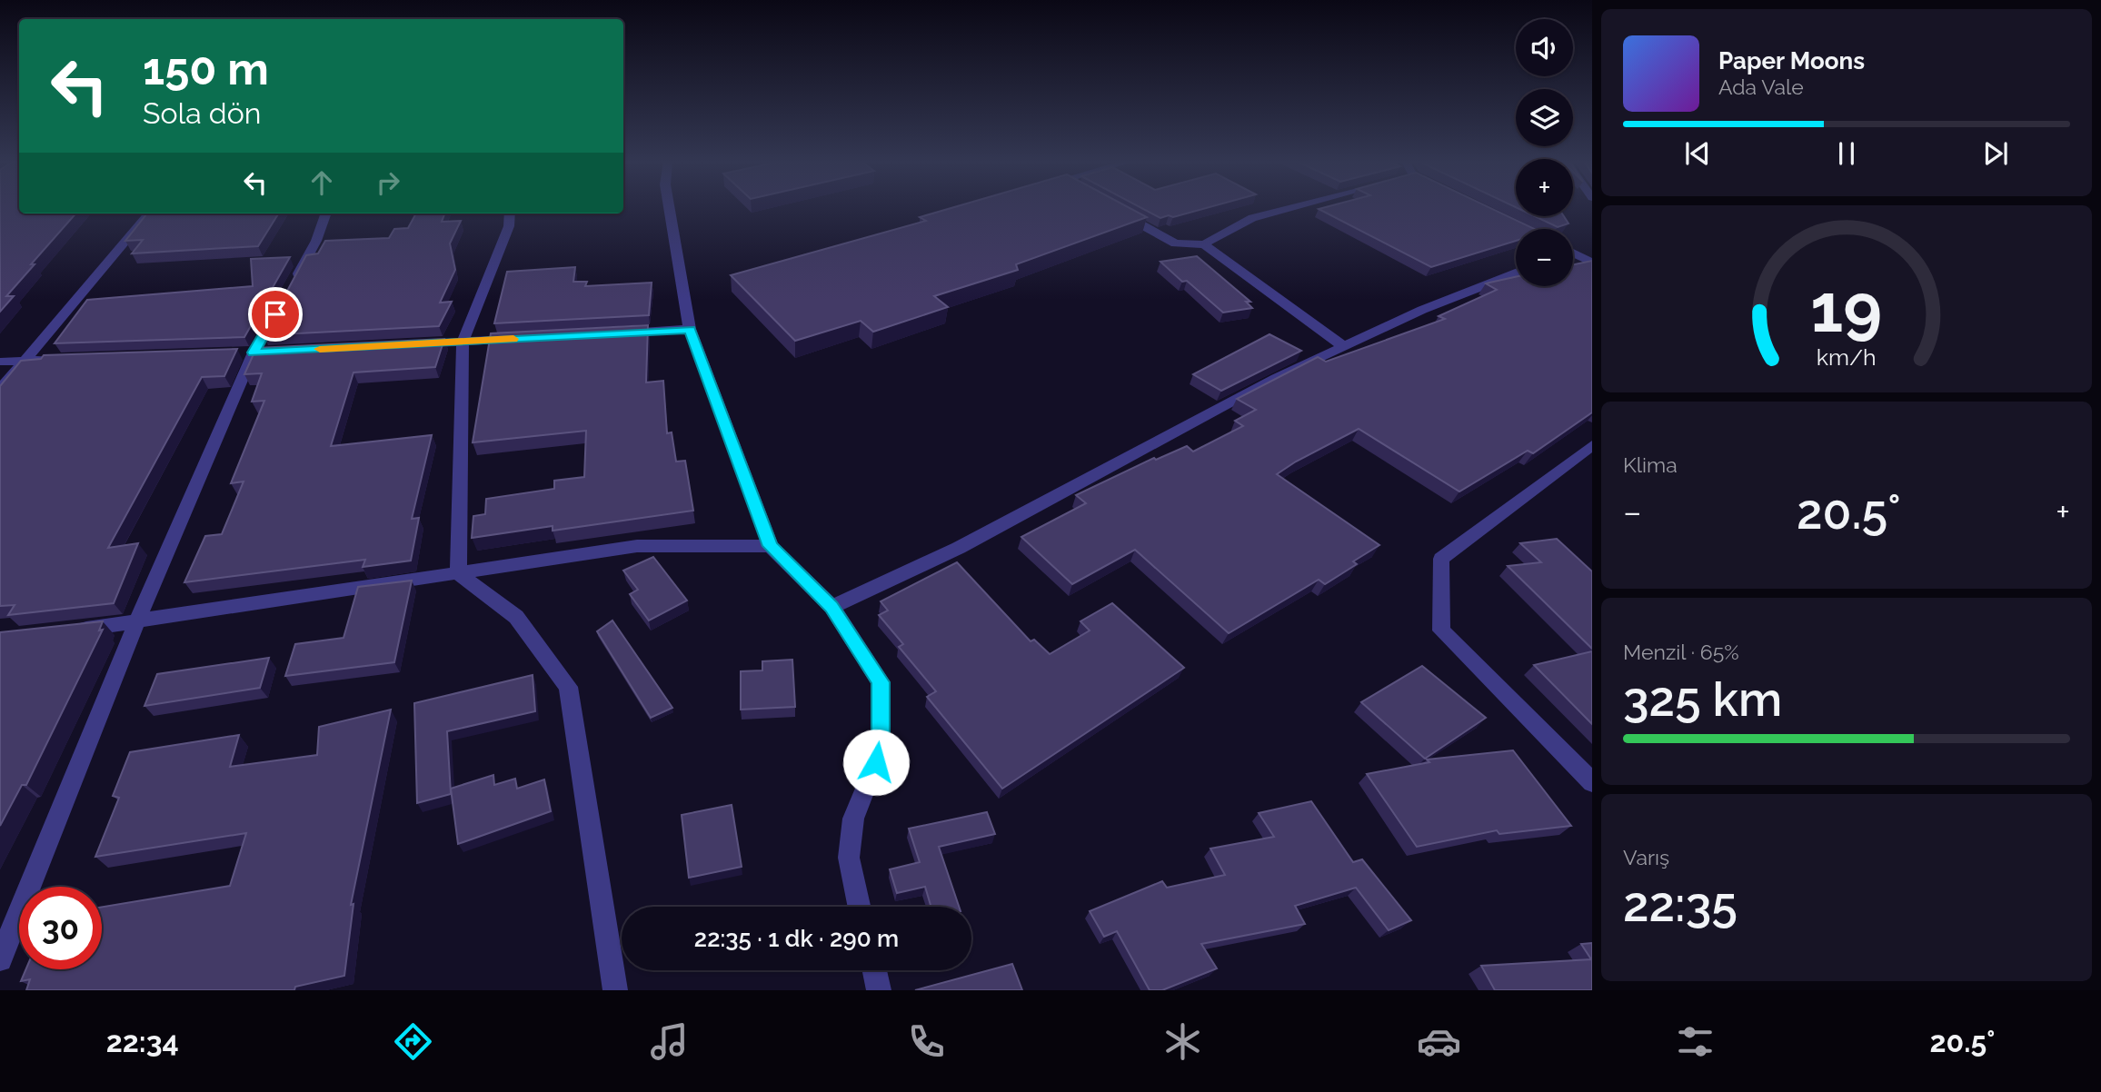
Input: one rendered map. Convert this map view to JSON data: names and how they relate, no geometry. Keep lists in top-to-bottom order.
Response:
{
  "page": {
    "map_buttons": ["+", "−"],
    "turn": ["150 m", "Sola dön"],
    "song": ["Paper Moons", "Ada Vale"],
    "tile": [
      "Klima",
      ["Menzil · 65%", "325 km"],
      ["Varış", "22:35"]
    ],
    "heat": ["−", "20.5°", "+"],
    "limit": "30",
    "trip": "22:35 · 1 dk · 290 m",
    "tabs": ["22:34", "20.5°"],
    "gauge": ["19", "km/h"]
  }
}
